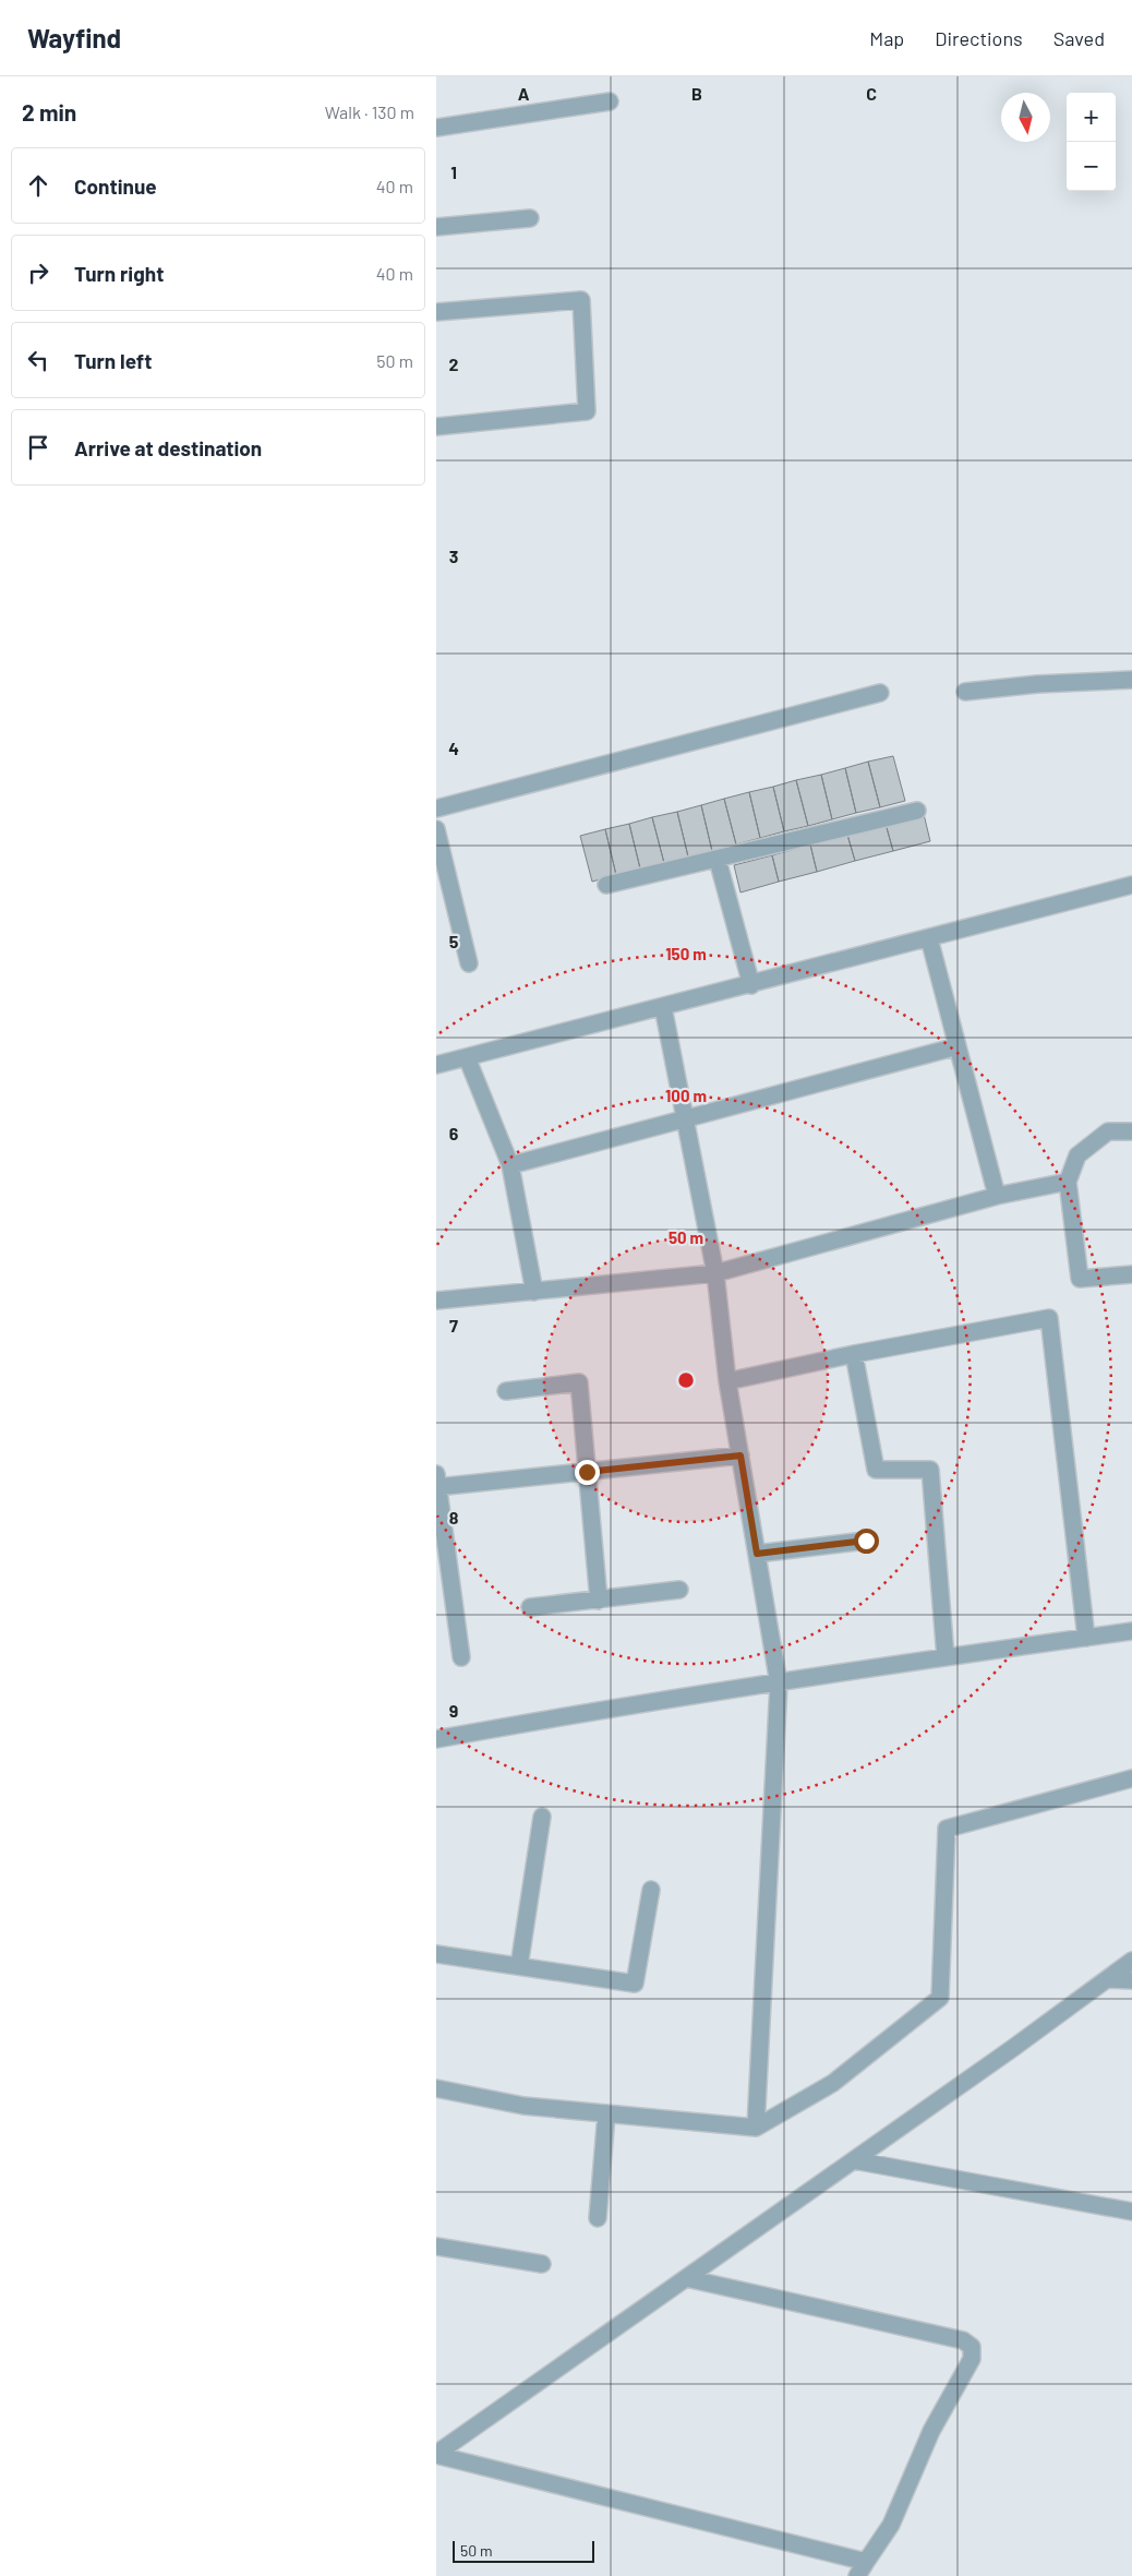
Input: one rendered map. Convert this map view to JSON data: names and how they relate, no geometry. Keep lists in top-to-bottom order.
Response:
{
  "scale_bar": "50 m",
  "north": "bottom",
  "page": {
    "header": "Wayfind",
    "nav": ["Map", "Directions", "Saved"],
    "heading": ["2 min", "Walk · 130 m"],
    "map_buttons": ["+", "−"],
    "list": [
      ["Continue", "40 m"],
      ["Turn right", "40 m"],
      ["Turn left", "50 m"],
      "Arrive at destination"
    ],
    "scale": "50 m"
  },
  "grid": {
    "columns": ["A", "B", "C"],
    "rows": [
      "1",
      "2",
      "3",
      "4",
      "5",
      "6",
      "7",
      "8",
      "9"
    ]
  },
  "rings": ["150 m", "100 m", "50 m"]
}
